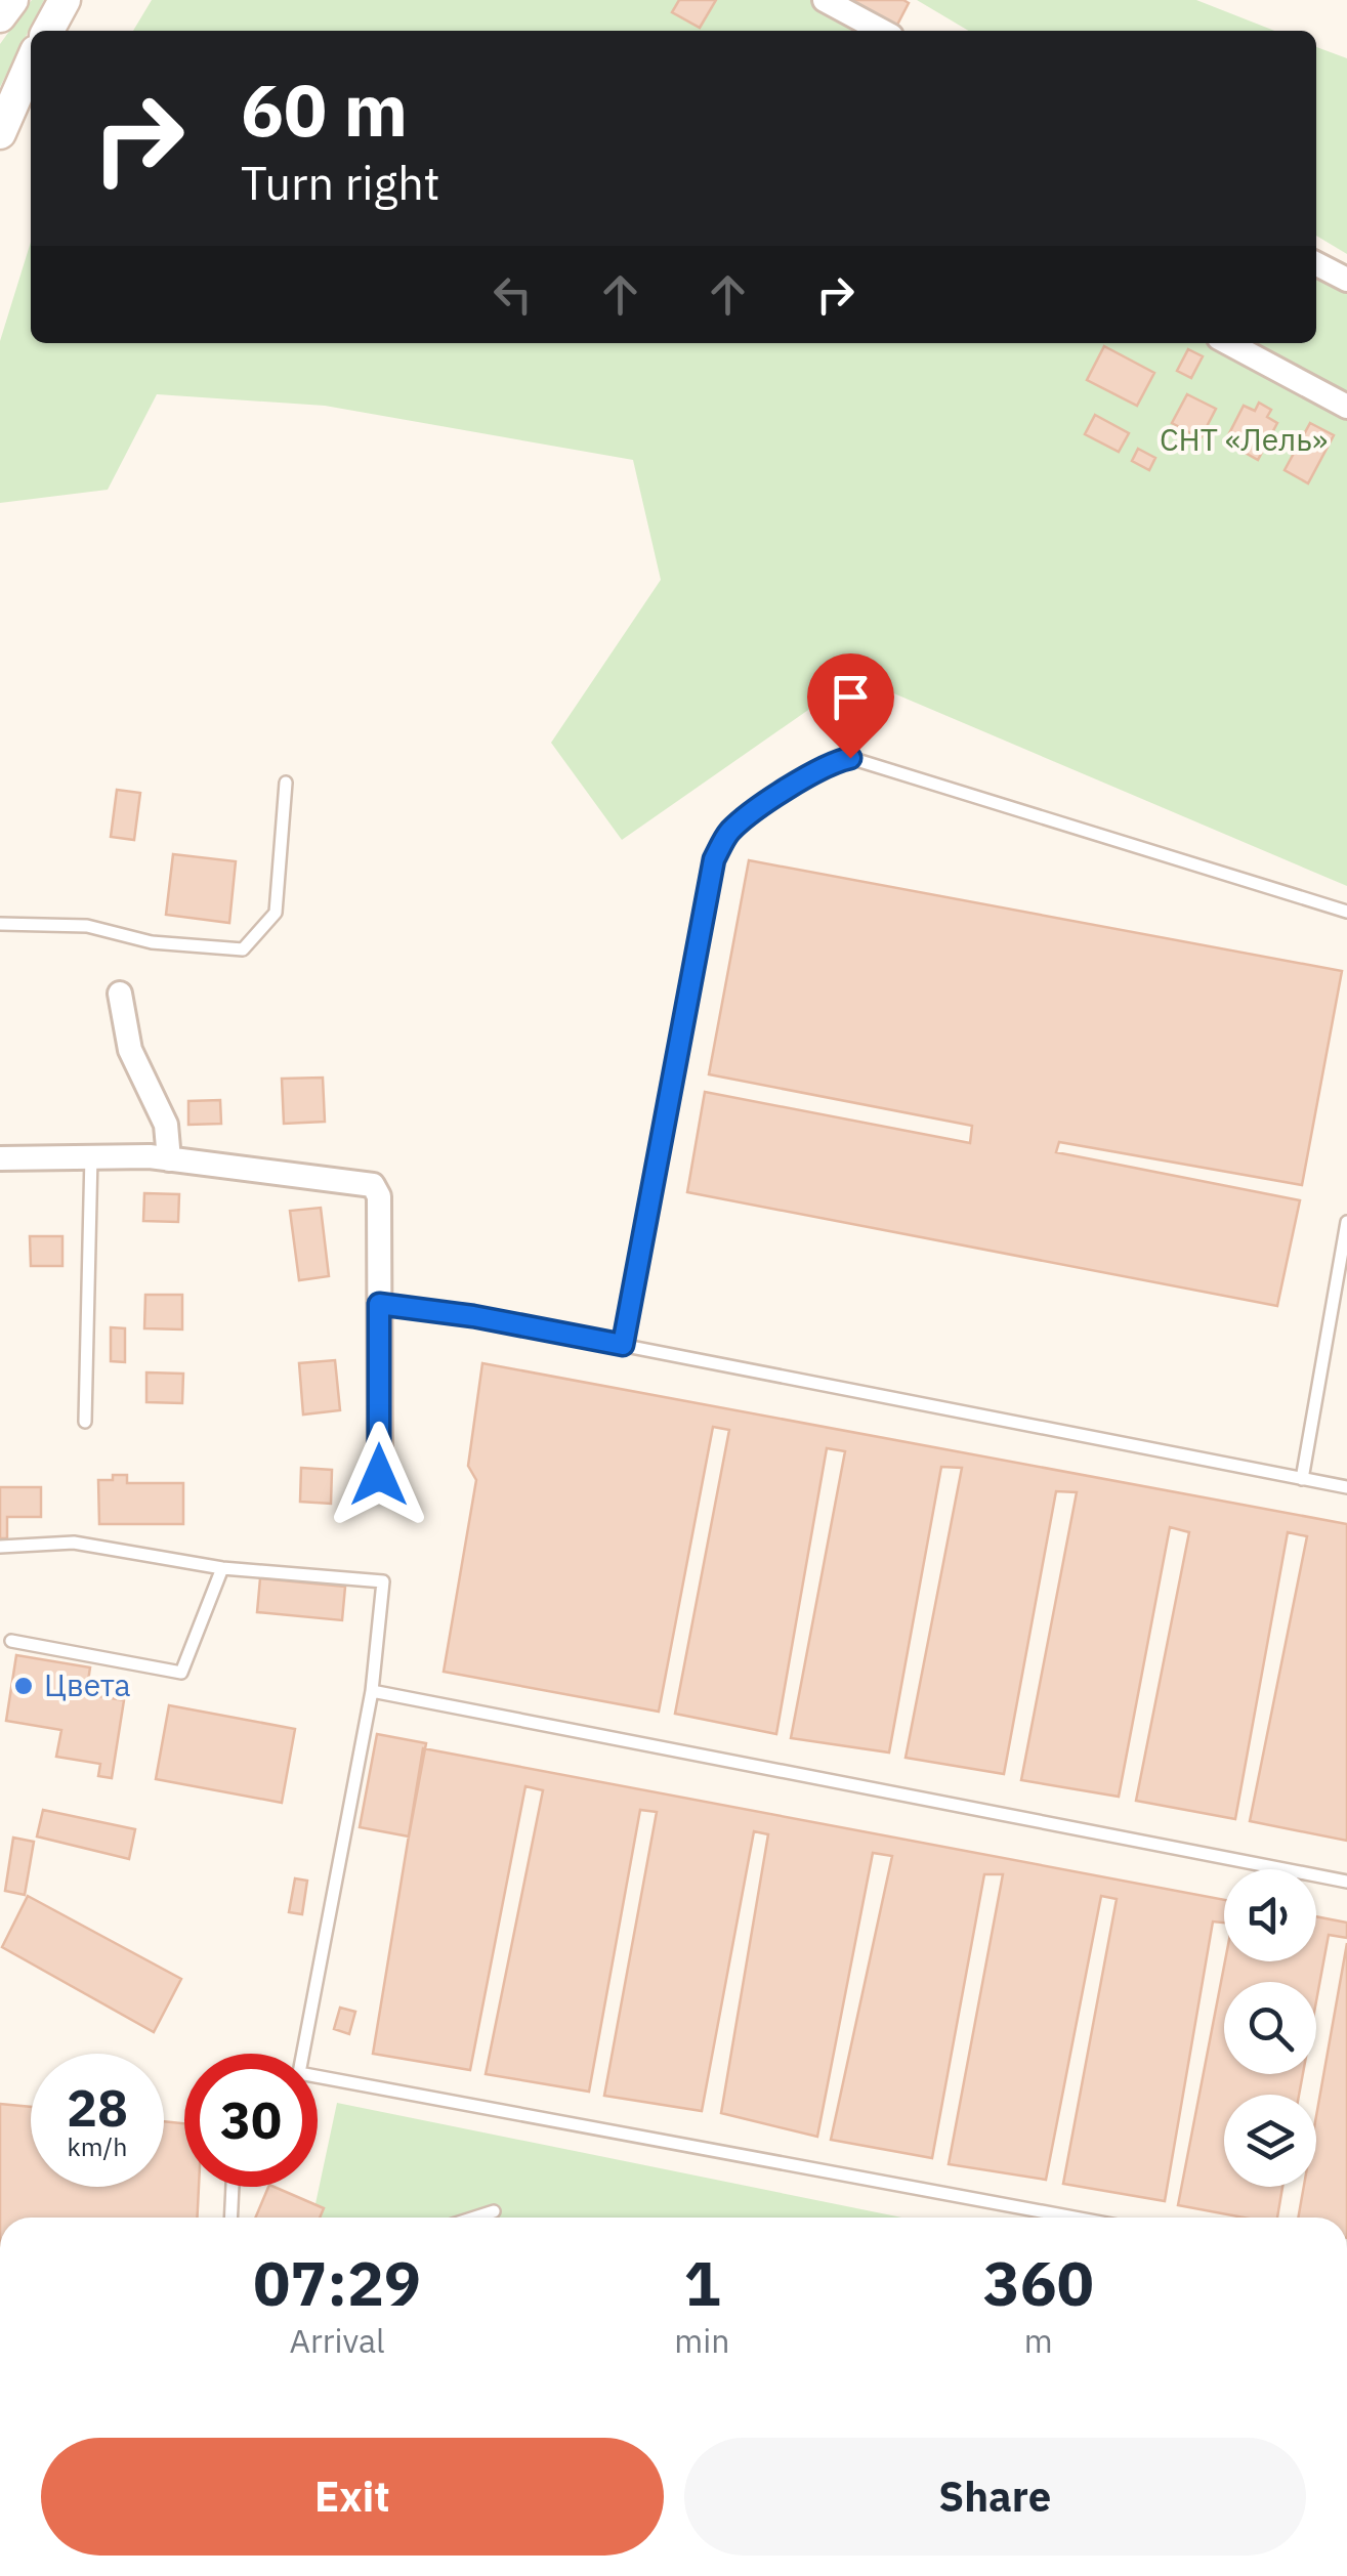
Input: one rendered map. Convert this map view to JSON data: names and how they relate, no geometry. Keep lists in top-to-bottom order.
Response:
{
  "parks": ["СНТ «Лель»"],
  "places": ["Цвета"],
  "page": {
    "turn": ["60 m", "Turn right"],
    "speed": "28 km/h",
    "limit": "30",
    "eta": [
      "07:29",
      "Arrival",
      "1",
      "min",
      "360",
      "m"
    ],
    "buttons": ["Exit", "Share"]
  }
}
